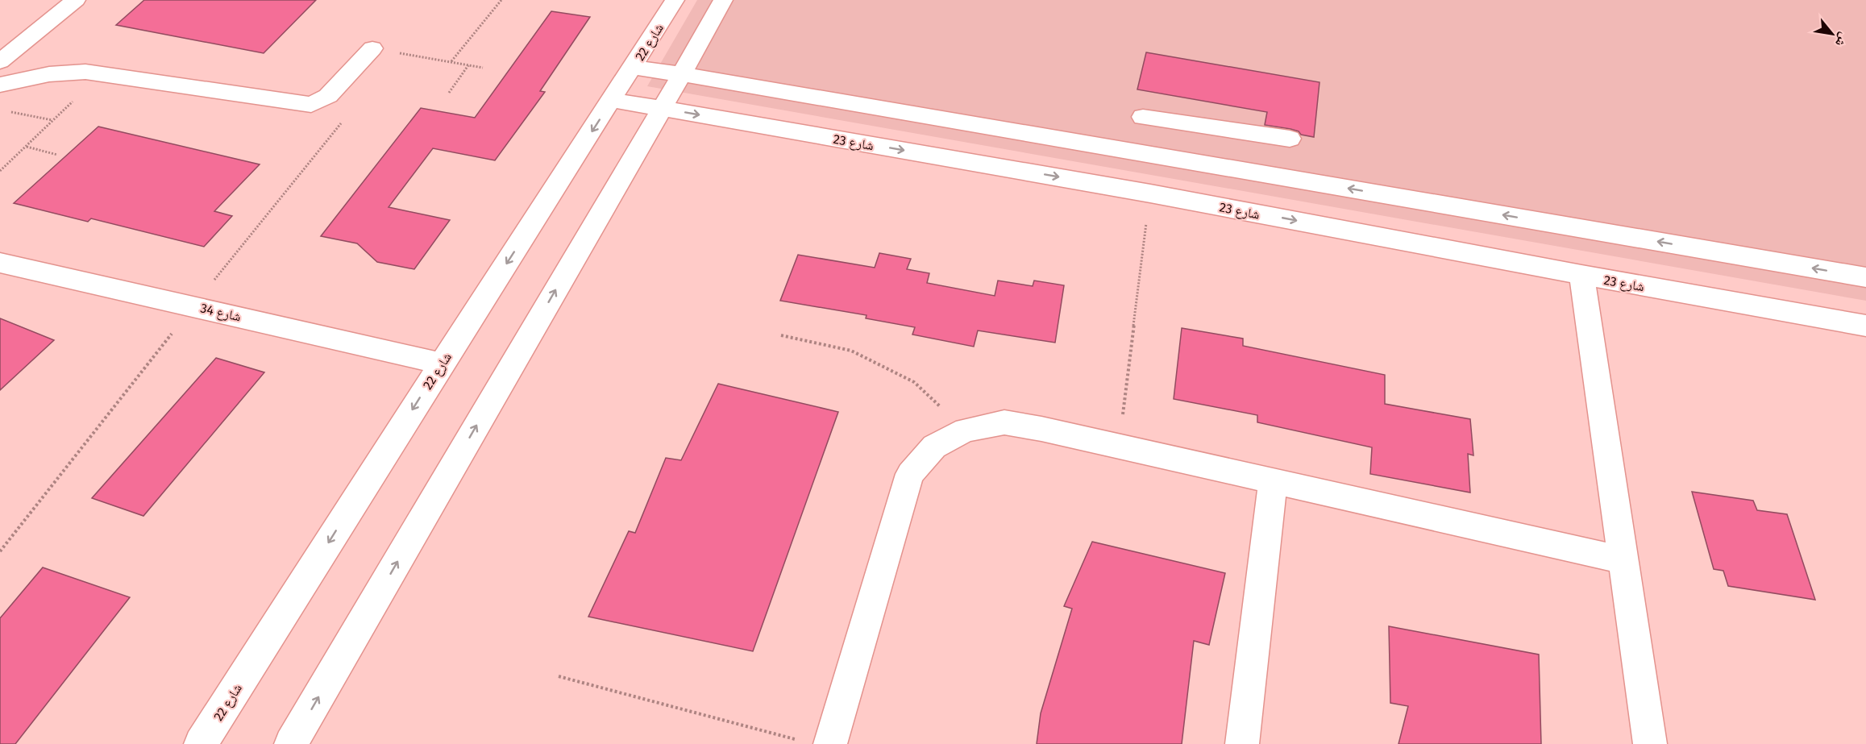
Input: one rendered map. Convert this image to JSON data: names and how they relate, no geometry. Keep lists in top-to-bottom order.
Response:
{
  "streets": {
    "street": ["شارع 22", "شارع 23", "شارع 34"]
  },
  "crossings": [
    ["شارع 22", "شارع 23"],
    ["شارع 22", "شارع 34"]
  ],
  "north": "bottom right"
}
